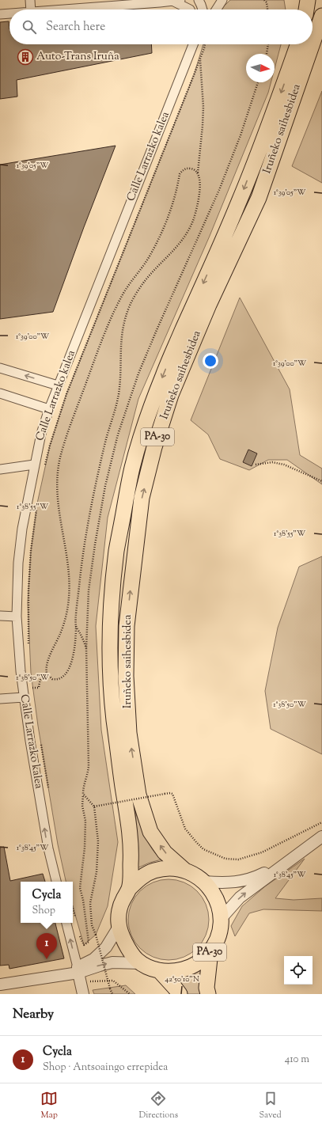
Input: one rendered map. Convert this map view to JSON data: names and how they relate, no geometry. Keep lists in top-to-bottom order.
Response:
{
  "streets": {
    "highway": ["Iruñeko saihesbidea", "PA-30"],
    "street": ["Calle Larrazko kalea"]
  },
  "crossings": [
    ["Iruñeko saihesbidea", "PA-30"]
  ],
  "places": {
    "building": ["Auto-Trans Iruña"]
  },
  "north": "right",
  "page": {
    "search": "Search here",
    "popup": ["Cycla", "Shop"],
    "pins": "1",
    "heading": "Nearby",
    "list": [
      {
        "mark": "1",
        "name": "Cycla",
        "note": "Shop · Antsoaingo errepidea",
        "value": "410 m"
      }
    ],
    "nav": ["Map", "Directions", "Saved"]
  },
  "coordinates": [
    "1°39'05\"W",
    "1°39'00\"W",
    "1°38'55\"W",
    "1°38'50\"W",
    "1°38'45\"W",
    "42°50'10\"N"
  ]
}
